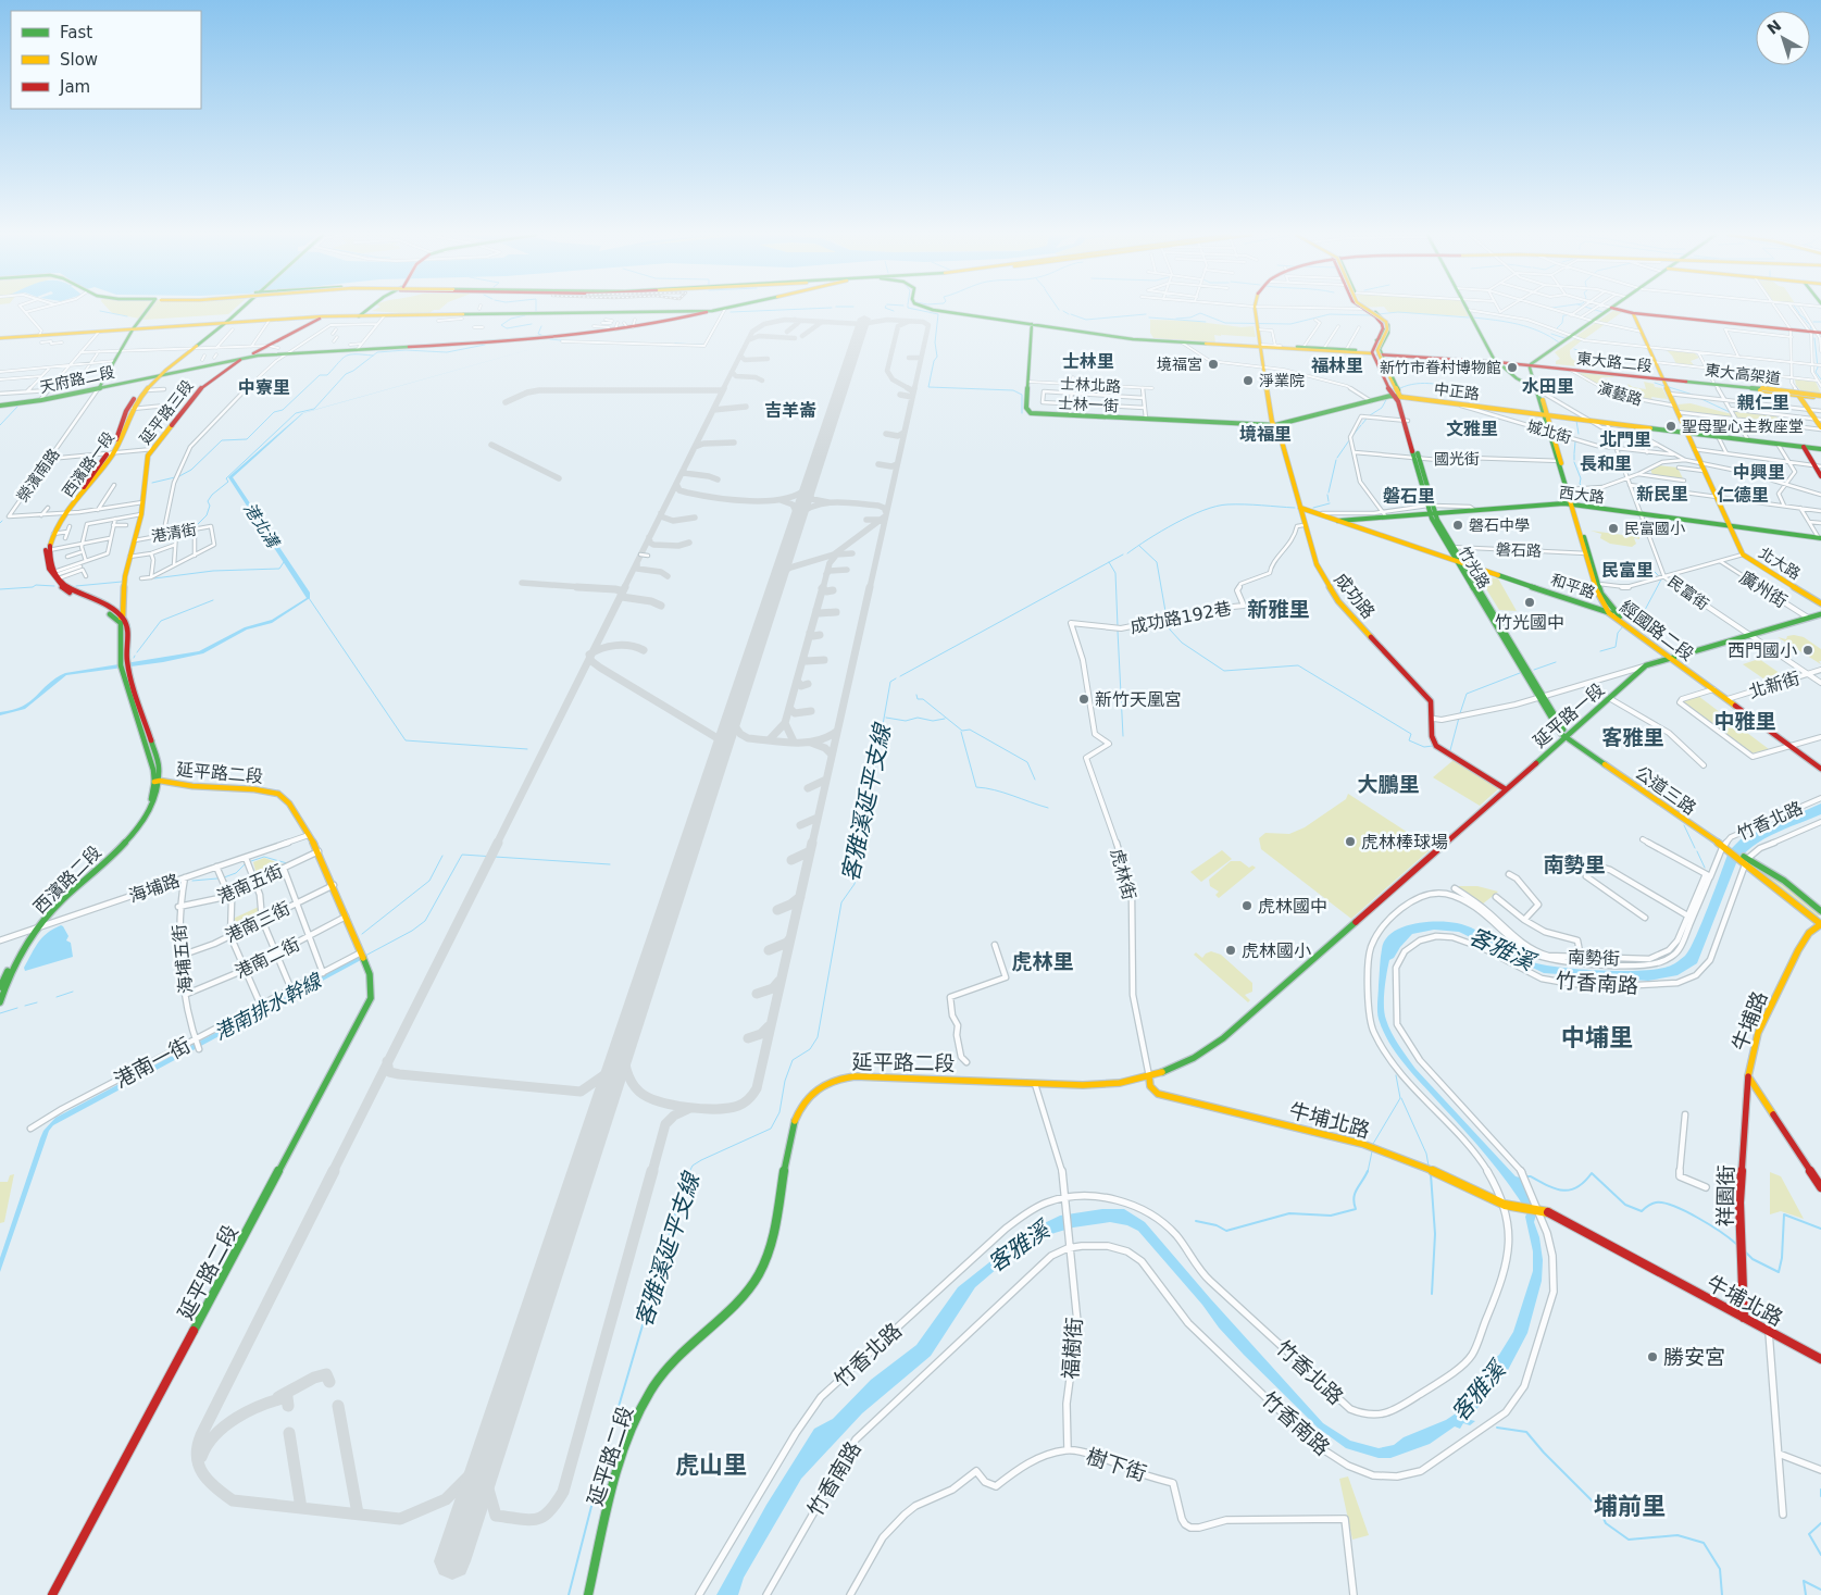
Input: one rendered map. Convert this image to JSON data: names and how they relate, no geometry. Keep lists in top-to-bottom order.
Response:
{
  "streets": {
    "main road": [
      "東大路二段",
      "東大高架道",
      "天府路二段",
      "中正路",
      "延平路三段",
      "西濱路一段",
      "西大路",
      "北大路",
      "竹光路",
      "和平路",
      "成功路",
      "經國路二段",
      "延平路一段",
      "延平路二段",
      "公道三路",
      "西濱路二段",
      "牛埔路",
      "牛埔北路",
      "祥園街"
    ],
    "street": [
      "士林北路",
      "演藝路",
      "士林一街",
      "城北街",
      "國光街",
      "榮濱南路",
      "港清街",
      "磐石路",
      "廣州街",
      "民富街",
      "成功路192巷",
      "北新街",
      "竹香北路",
      "虎林街",
      "港南五街",
      "海埔路",
      "港南三街",
      "港南二街",
      "南勢街",
      "海埔五街",
      "竹香南路",
      "港南一街",
      "福樹街",
      "樹下街"
    ]
  },
  "crossings": [
    ["東大路二段", "東大高架道"],
    ["東大路二段", "演藝路"],
    ["東大路二段", "北大路"],
    ["東大路二段", "成功路"],
    ["東大路二段", "經國路二段"],
    ["東大高架道", "北大路"],
    ["天府路二段", "延平路三段"],
    ["天府路二段", "西濱路一段"],
    ["天府路二段", "榮濱南路"],
    ["士林北路", "中正路"],
    ["中正路", "城北街"],
    ["中正路", "北大路"],
    ["中正路", "竹光路"],
    ["中正路", "民富街"],
    ["中正路", "成功路"],
    ["中正路", "經國路二段"],
    ["演藝路", "北大路"],
    ["延平路三段", "西濱路一段"],
    ["延平路三段", "榮濱南路"],
    ["延平路三段", "港清街"],
    ["延平路三段", "延平路二段"],
    ["城北街", "民富街"],
    ["城北街", "經國路二段"],
    ["國光街", "竹光路"],
    ["國光街", "經國路二段"],
    ["西濱路一段", "榮濱南路"],
    ["西濱路一段", "延平路二段"],
    ["西大路", "北大路"],
    ["西大路", "竹光路"],
    ["西大路", "和平路"],
    ["西大路", "民富街"],
    ["西大路", "經國路二段"],
    ["磐石路", "竹光路"],
    ["磐石路", "經國路二段"],
    ["竹光路", "和平路"],
    ["竹光路", "延平路一段"],
    ["竹光路", "公道三路"],
    ["和平路", "成功路"],
    ["和平路", "經國路二段"],
    ["廣州街", "延平路一段"],
    ["民富街", "北新街"],
    ["民富街", "延平路一段"],
    ["成功路", "成功路192巷"],
    ["成功路", "延平路一段"],
    ["成功路192巷", "虎林街"],
    ["經國路二段", "北新街"],
    ["經國路二段", "延平路一段"],
    ["延平路一段", "延平路二段"],
    ["延平路一段", "公道三路"],
    ["延平路二段", "虎林街"],
    ["延平路二段", "西濱路二段"],
    ["延平路二段", "港南五街"],
    ["延平路二段", "海埔路"],
    ["延平路二段", "港南三街"],
    ["延平路二段", "港南二街"],
    ["延平路二段", "港南一街"],
    ["延平路二段", "牛埔北路"],
    ["公道三路", "竹香北路"],
    ["公道三路", "竹香南路"],
    ["竹香北路", "南勢街"],
    ["竹香北路", "牛埔北路"],
    ["竹香北路", "福樹街"],
    ["虎林街", "牛埔北路"],
    ["西濱路二段", "海埔路"],
    ["港南五街", "海埔五街"],
    ["海埔路", "海埔五街"],
    ["港南三街", "海埔五街"],
    ["港南二街", "海埔五街"],
    ["海埔五街", "港南一街"],
    ["竹香南路", "牛埔北路"],
    ["竹香南路", "福樹街"],
    ["牛埔路", "祥園街"],
    ["牛埔北路", "祥園街"],
    ["福樹街", "樹下街"]
  ],
  "districts": [
    "士林里",
    "福林里",
    "水田里",
    "中寮里",
    "親仁里",
    "吉羊崙",
    "文雅里",
    "境福里",
    "北門里",
    "長和里",
    "中興里",
    "新民里",
    "仁德里",
    "磐石里",
    "民富里",
    "新雅里",
    "中雅里",
    "客雅里",
    "大鵬里",
    "南勢里",
    "虎林里",
    "中埔里",
    "虎山里",
    "埔前里"
  ],
  "water": [
    "港北溝",
    "客雅溪延平支線",
    "客雅溪",
    "港南排水幹線"
  ],
  "places": [
    "境福宮",
    "新竹市眷村博物館",
    "淨業院",
    "聖母聖心主教座堂",
    "磐石中學",
    "民富國小",
    "竹光國中",
    "西門國小",
    "新竹天凰宮",
    "虎林棒球場",
    "虎林國中",
    "虎林國小",
    "勝安宮"
  ],
  "legend": ["Fast", "Slow", "Jam"],
  "north": "top left"
}
